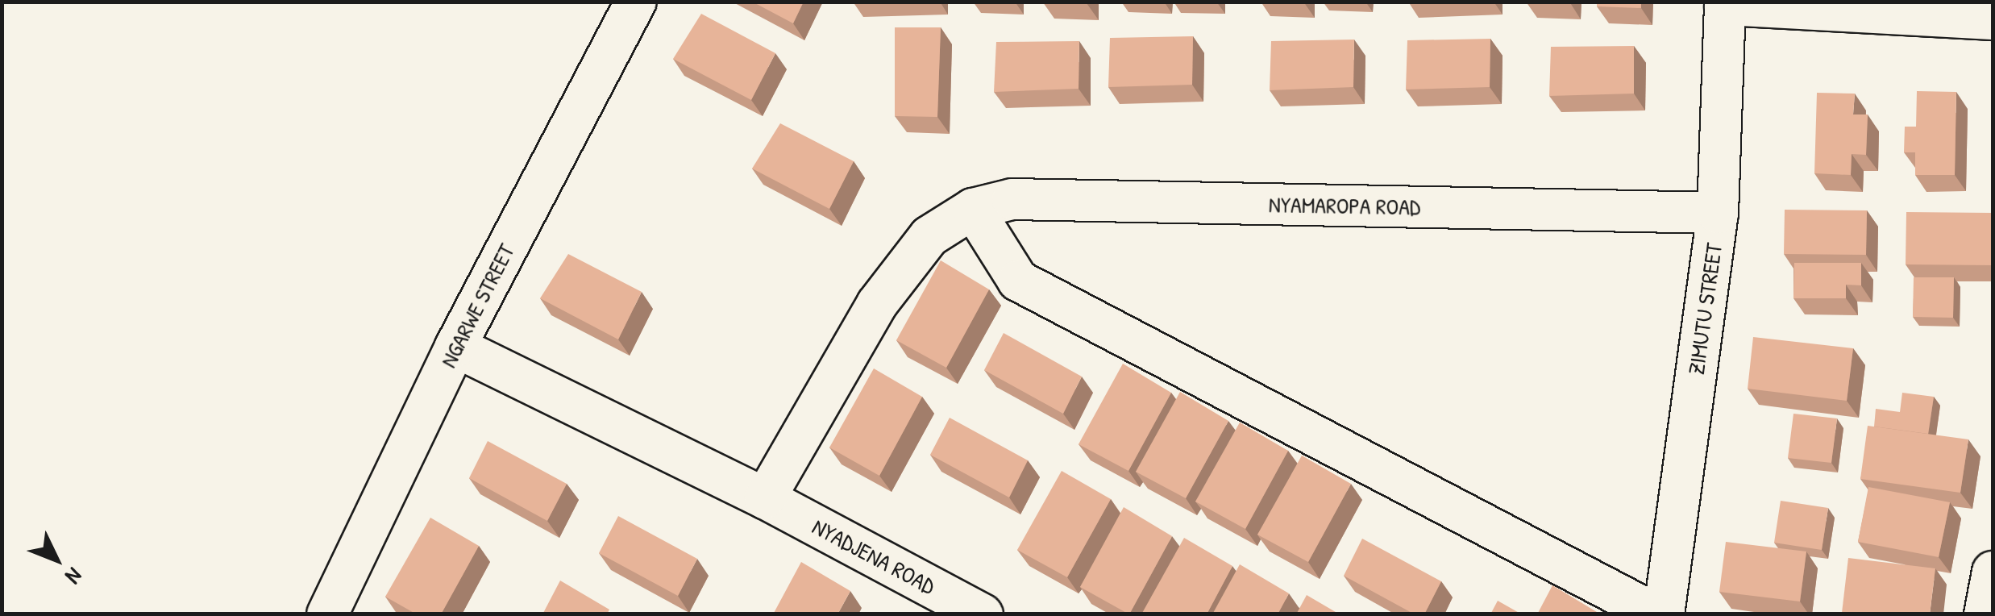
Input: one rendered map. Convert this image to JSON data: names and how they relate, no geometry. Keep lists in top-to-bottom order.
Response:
{
  "streets": {
    "street": [
      "NYAMAROPA ROAD",
      "NGARWE STREET",
      "ZIMUTU STREET",
      "NYADJENA ROAD"
    ]
  },
  "crossings": [
    ["NYAMAROPA ROAD", "ZIMUTU STREET"],
    ["NGARWE STREET", "NYADJENA ROAD"]
  ],
  "north": "bottom right"
}
